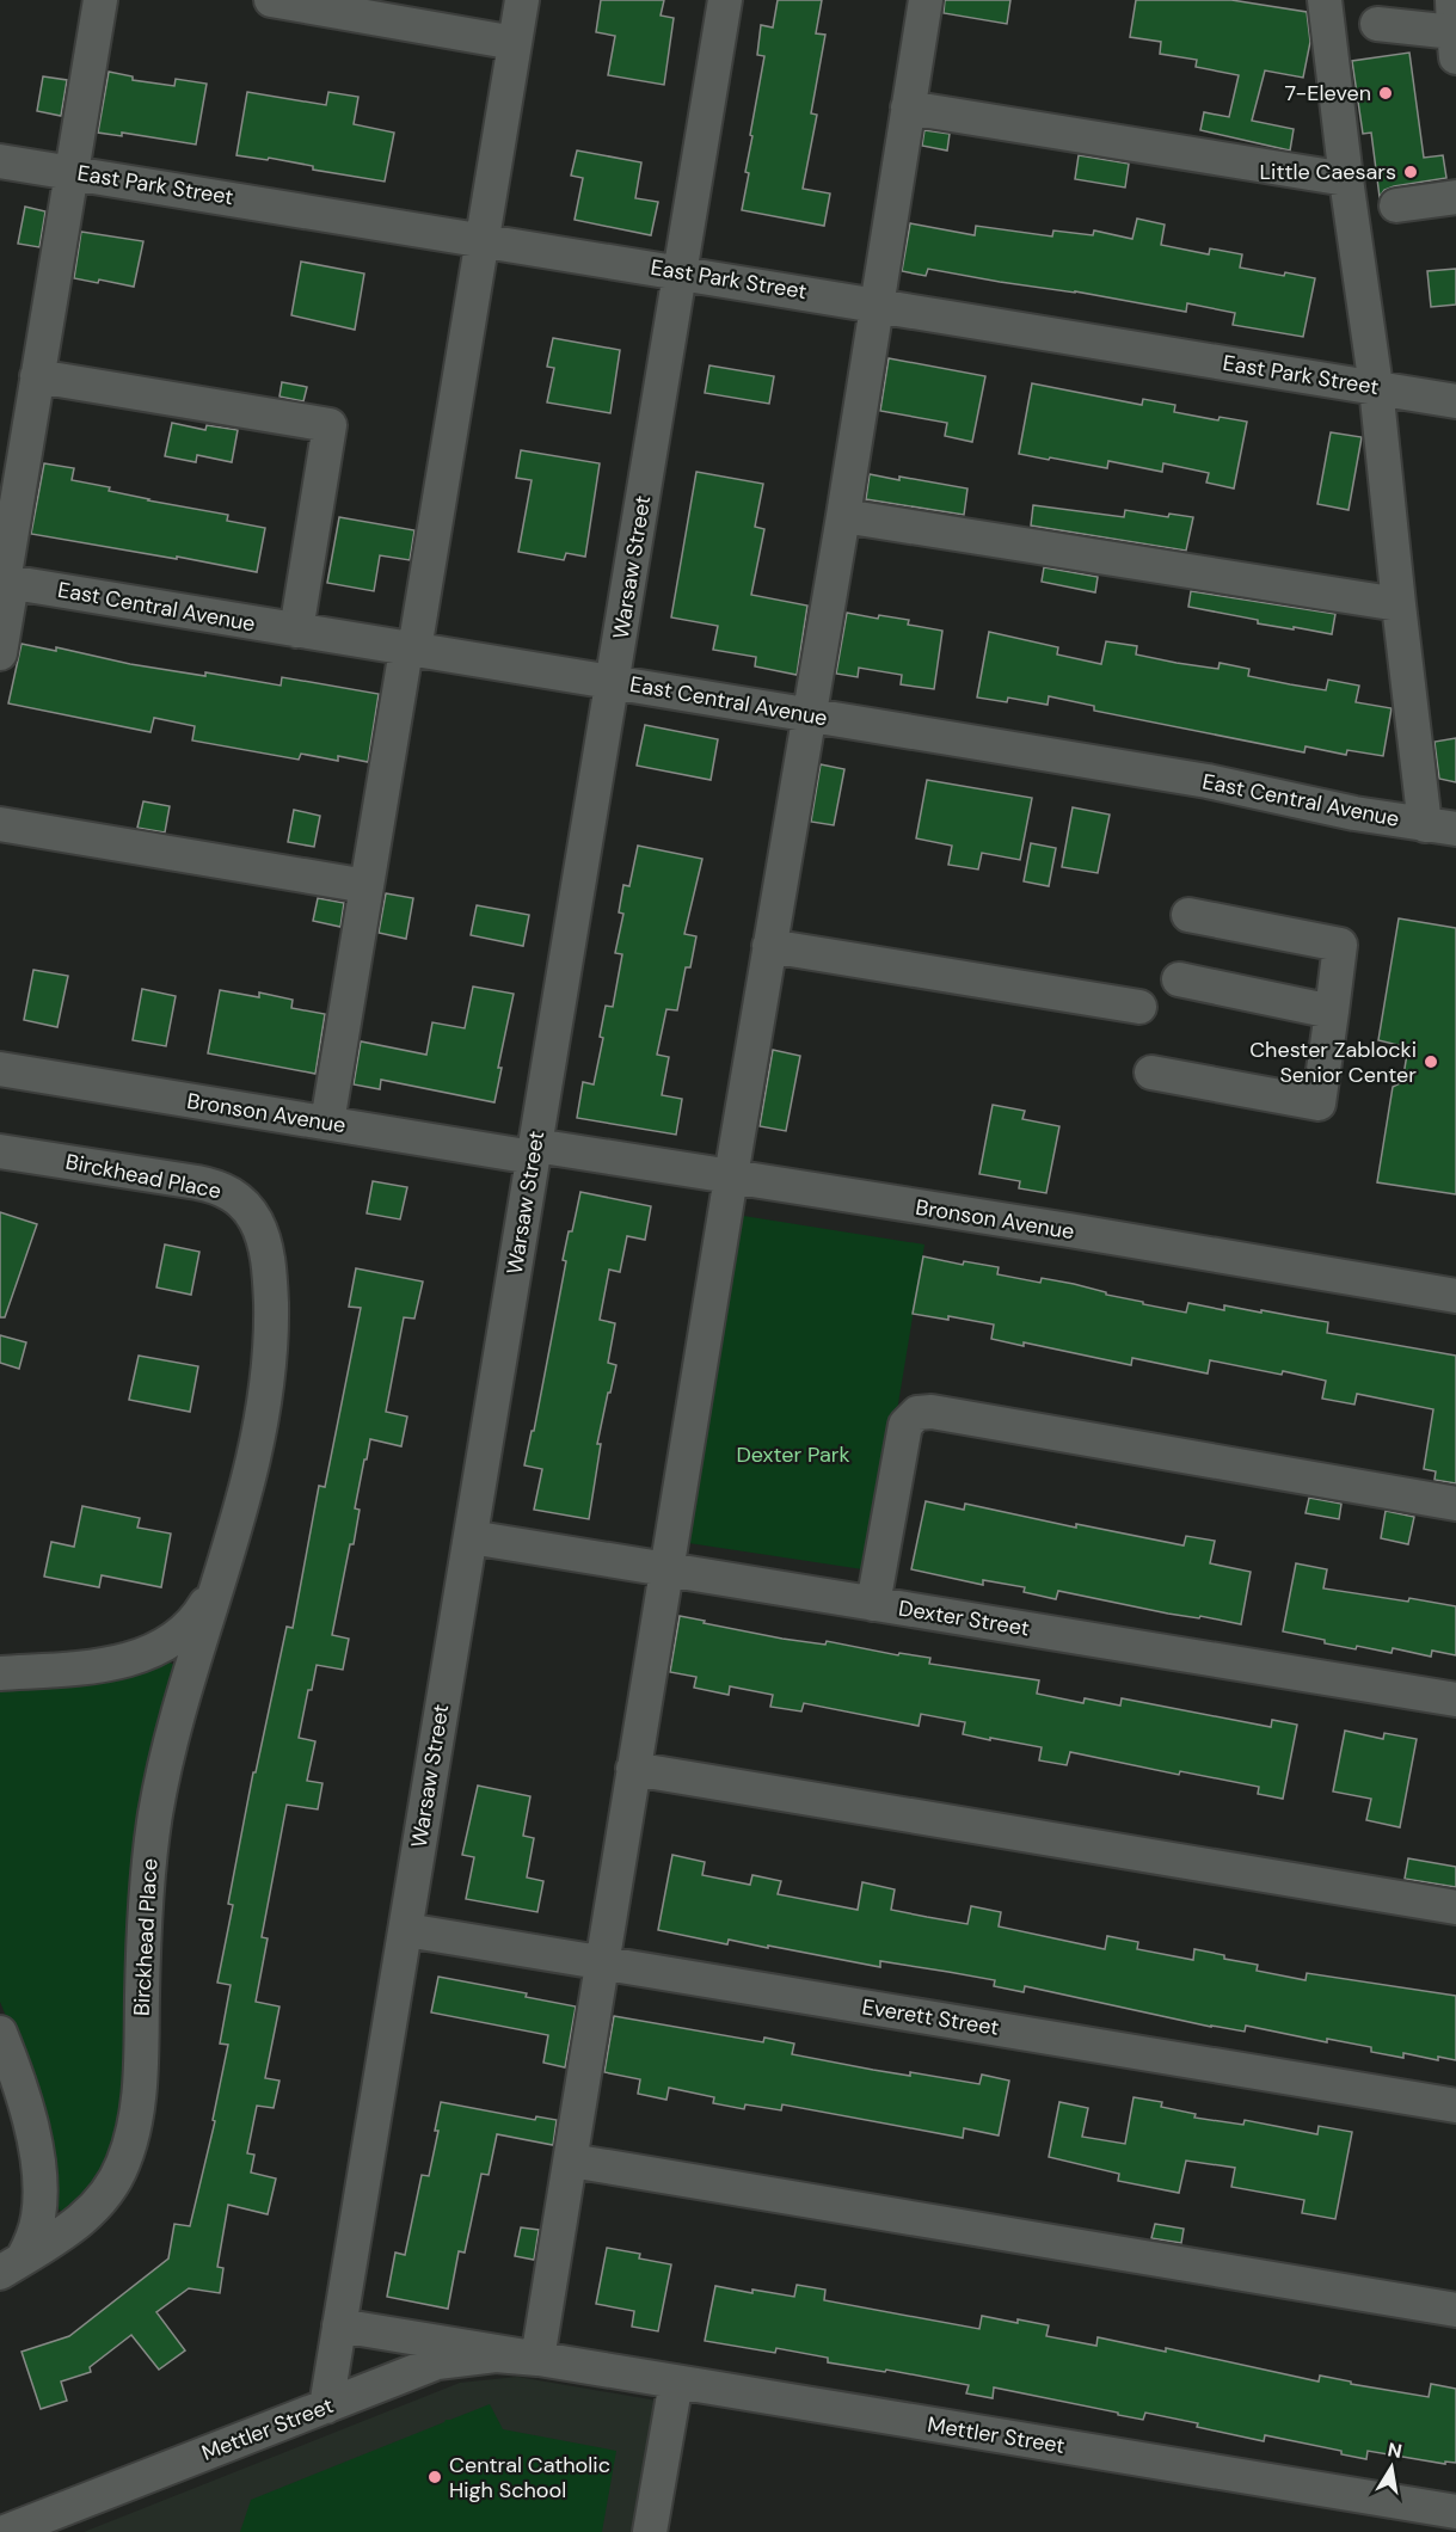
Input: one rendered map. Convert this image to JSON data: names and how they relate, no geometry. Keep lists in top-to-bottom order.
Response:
{
  "streets": {
    "street": [
      "East Park Street",
      "Warsaw Street",
      "East Central Avenue",
      "Bronson Avenue",
      "Birckhead Place",
      "Dexter Street",
      "Everett Street",
      "Mettler Street"
    ]
  },
  "crossings": [
    ["East Park Street", "Warsaw Street"],
    ["Warsaw Street", "East Central Avenue"],
    ["Warsaw Street", "Bronson Avenue"],
    ["Warsaw Street", "Dexter Street"],
    ["Warsaw Street", "Everett Street"],
    ["Warsaw Street", "Mettler Street"]
  ],
  "parks": ["Dexter Park"],
  "places": [
    "7-Eleven",
    "Little Caesars",
    "Chester Zablocki Senior Center",
    "Central Catholic High School"
  ],
  "north": "top"
}
